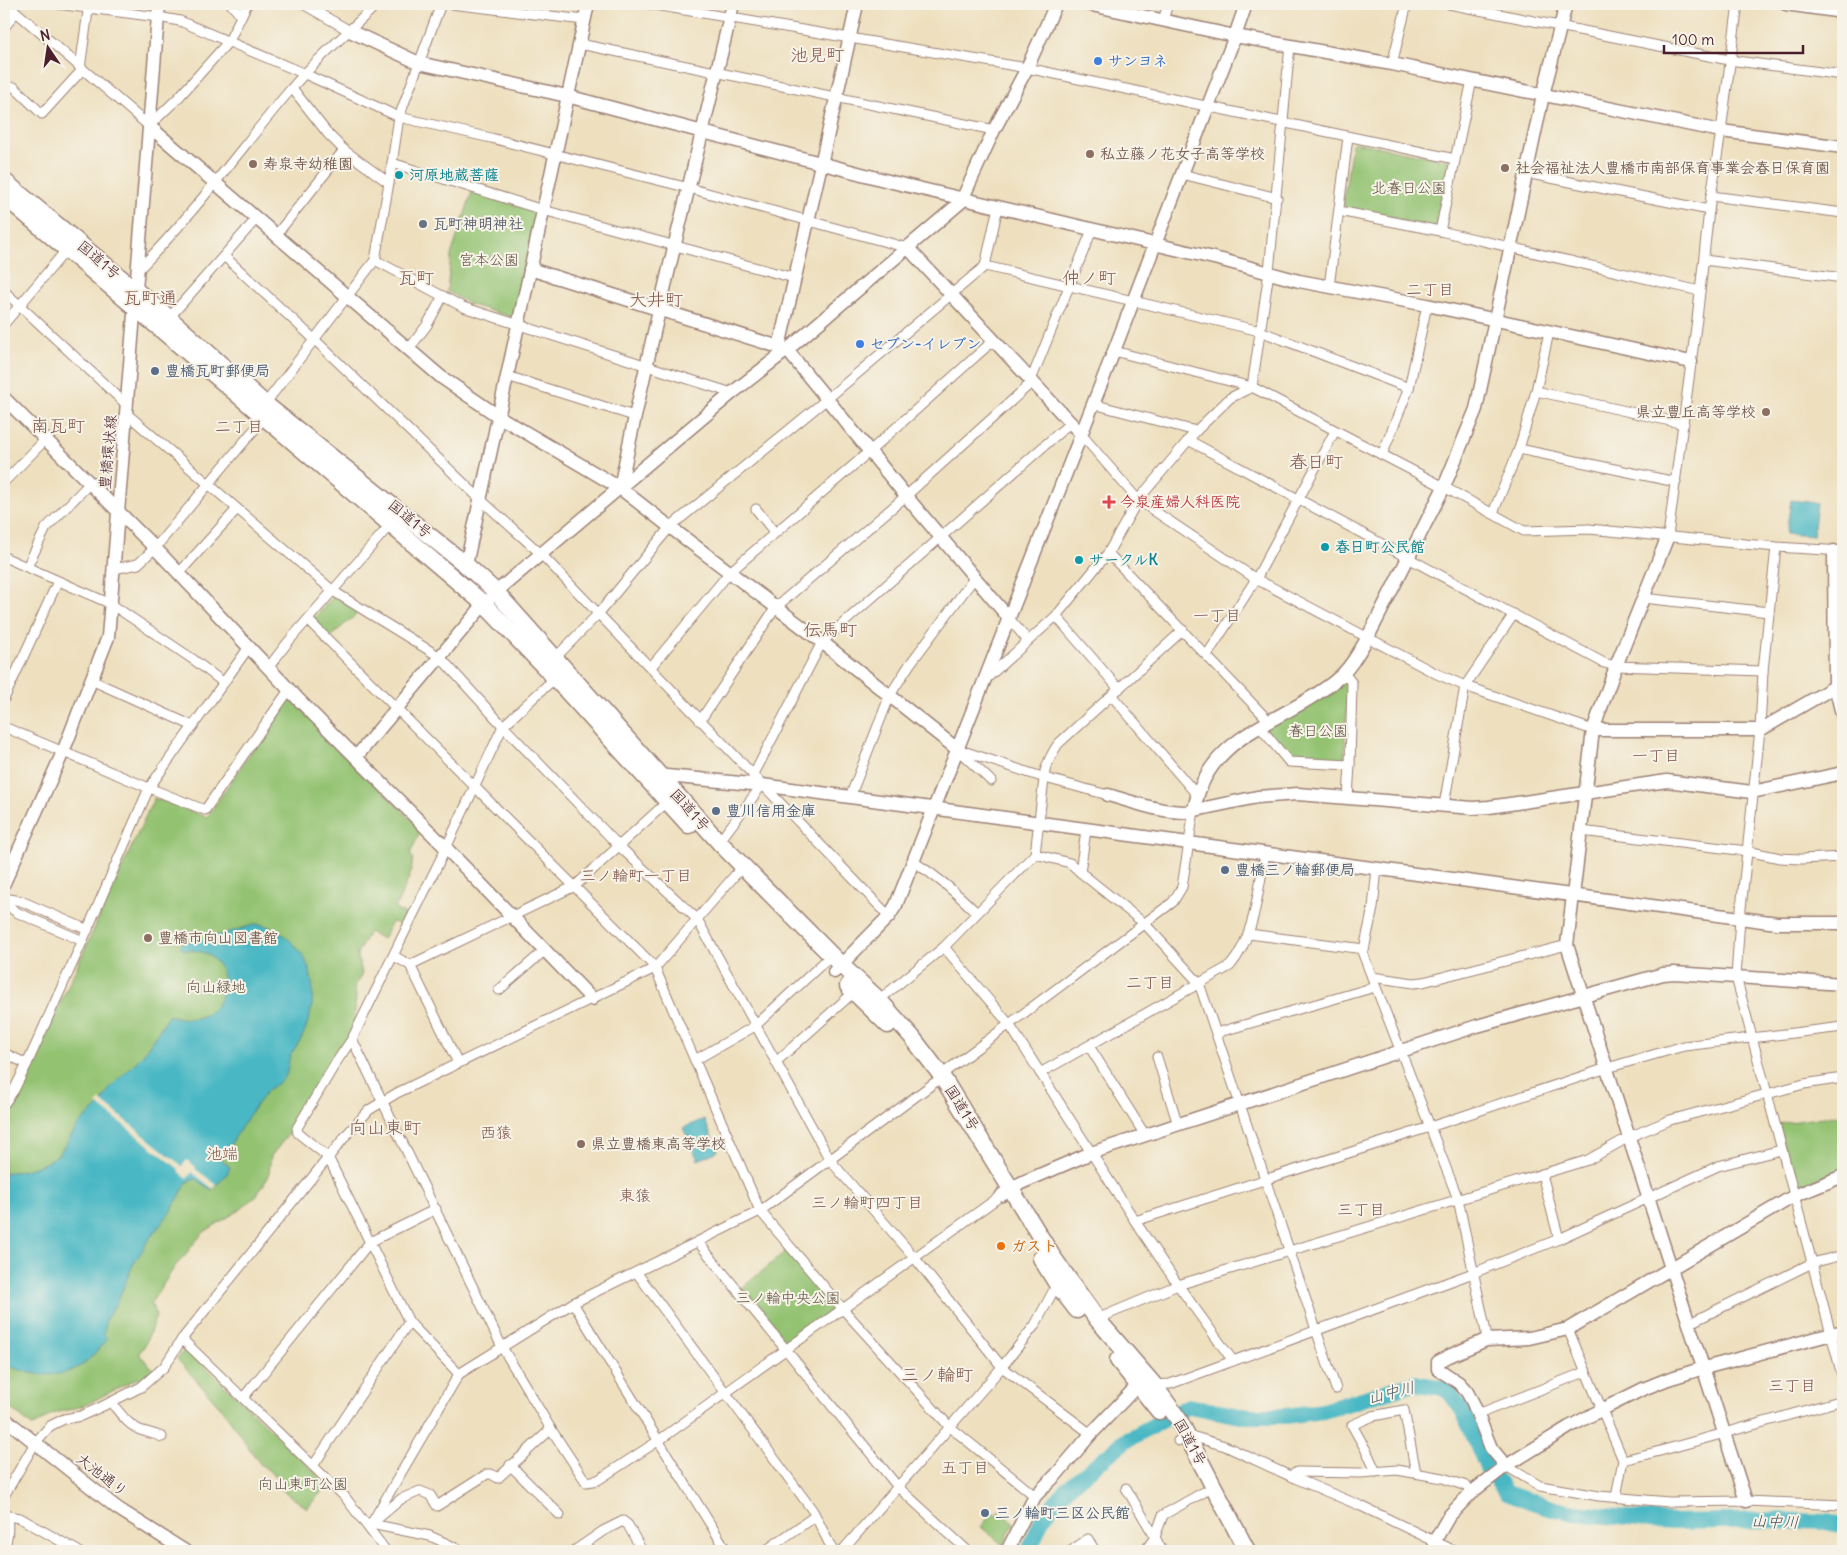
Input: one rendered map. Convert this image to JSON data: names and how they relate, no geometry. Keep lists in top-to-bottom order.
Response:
{
  "streets": {
    "highway": ["国道1号"],
    "street": ["豊橋環状線", "大池通り"]
  },
  "crossings": [
    ["国道1号", "豊橋環状線"]
  ],
  "districts": [
    "池見町",
    "瓦町",
    "仲ノ町",
    "二丁目",
    "瓦町通",
    "大井町",
    "南瓦町",
    "二丁目",
    "春日町",
    "一丁目",
    "伝馬町",
    "一丁目",
    "三ノ輪町一丁目",
    "二丁目",
    "向山東町",
    "西猿",
    "池端",
    "東猿",
    "三ノ輪町四丁目",
    "三丁目",
    "三ノ輪町",
    "三丁目",
    "五丁目"
  ],
  "water": ["山中川"],
  "parks": [
    "北春日公園",
    "宮本公園",
    "春日公園",
    "向山緑地",
    "三ノ輪中央公園",
    "向山東町公園"
  ],
  "places": {
    "other": [
      "サンヨネ",
      "私立藤ノ花女子高等学校",
      "寿泉寺幼稚園",
      "社会福祉法人豊橋市南部保育事業会春日保育園",
      "河原地蔵菩薩",
      "瓦町神明神社",
      "セブン-イレブン",
      "豊橋瓦町郵便局",
      "県立豊丘高等学校",
      "春日町公民館",
      "サークルK",
      "豊川信用金庫",
      "豊橋三ノ輪郵便局",
      "豊橋市向山図書館",
      "県立豊橋東高等学校",
      "ガスト",
      "三ノ輪町三区公民館"
    ],
    "health": ["今泉産婦人科医院"]
  },
  "scale_bar": "100 m",
  "north": "top"
}
